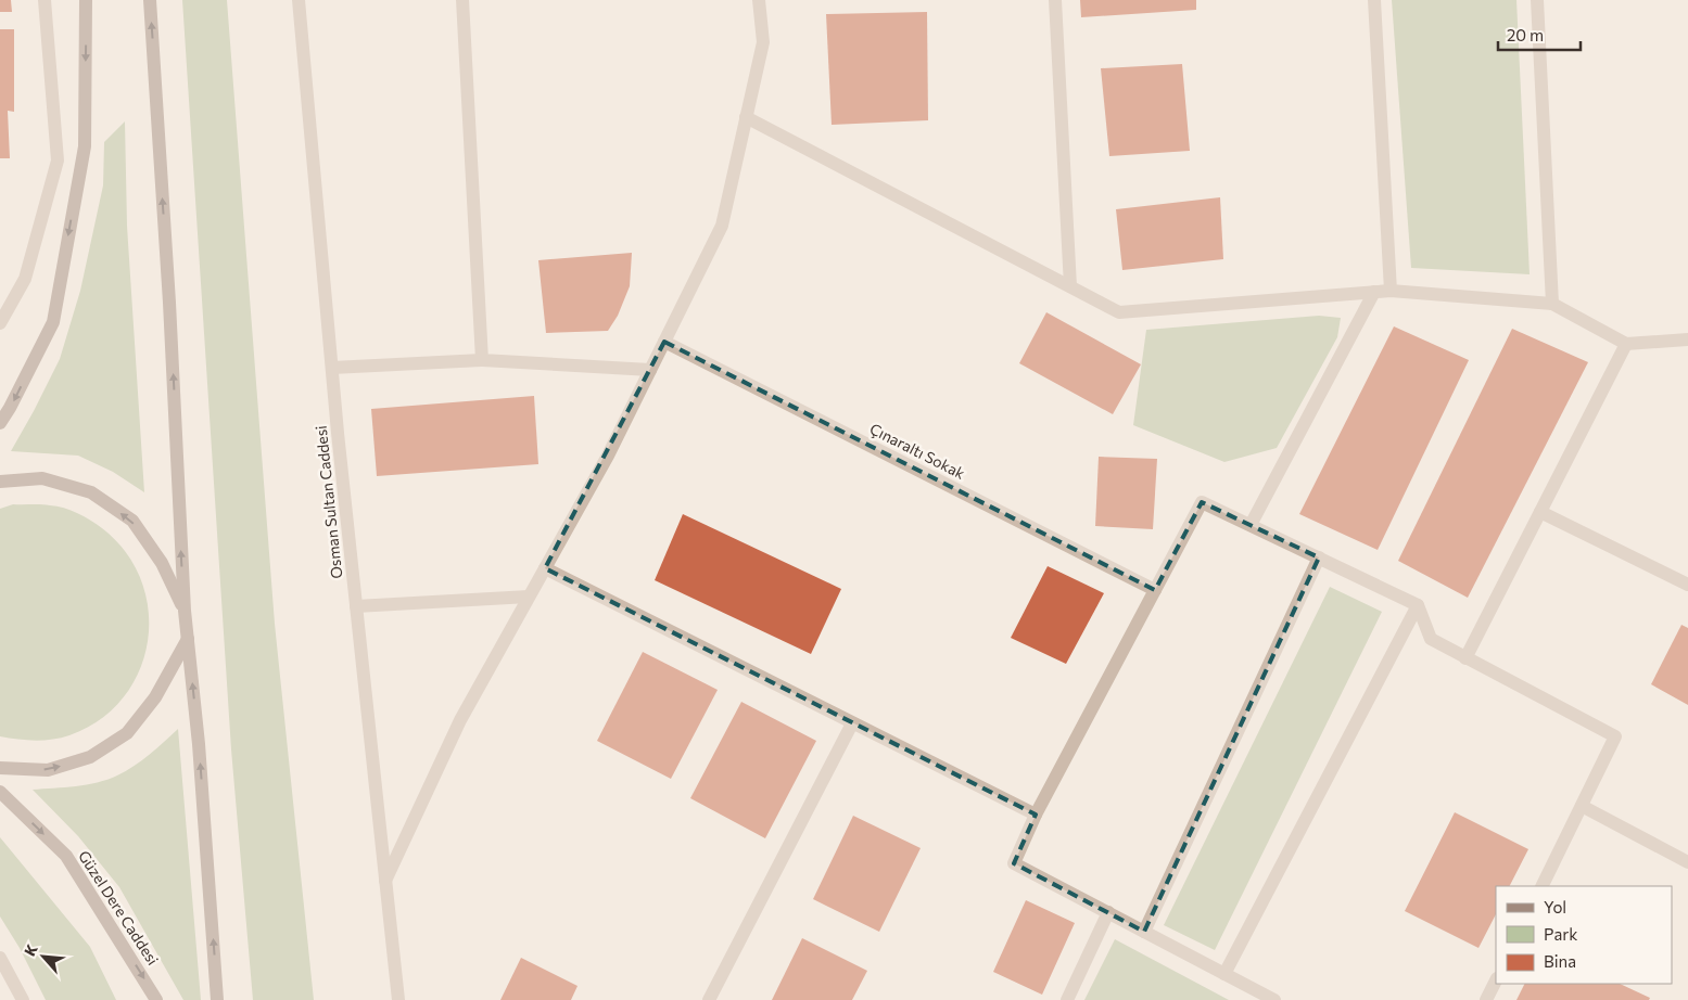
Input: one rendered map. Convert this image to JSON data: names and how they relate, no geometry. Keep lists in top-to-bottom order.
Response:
{
  "streets": {
    "main road": ["Güzel Dere Caddesi"],
    "street": ["Çınaraltı Sokak", "Osman Sultan Caddesi"]
  },
  "one_way": ["Güzel Dere Caddesi"],
  "legend": ["Yol", "Park", "Bina"],
  "scale_bar": "20 m",
  "north": "top left"
}
